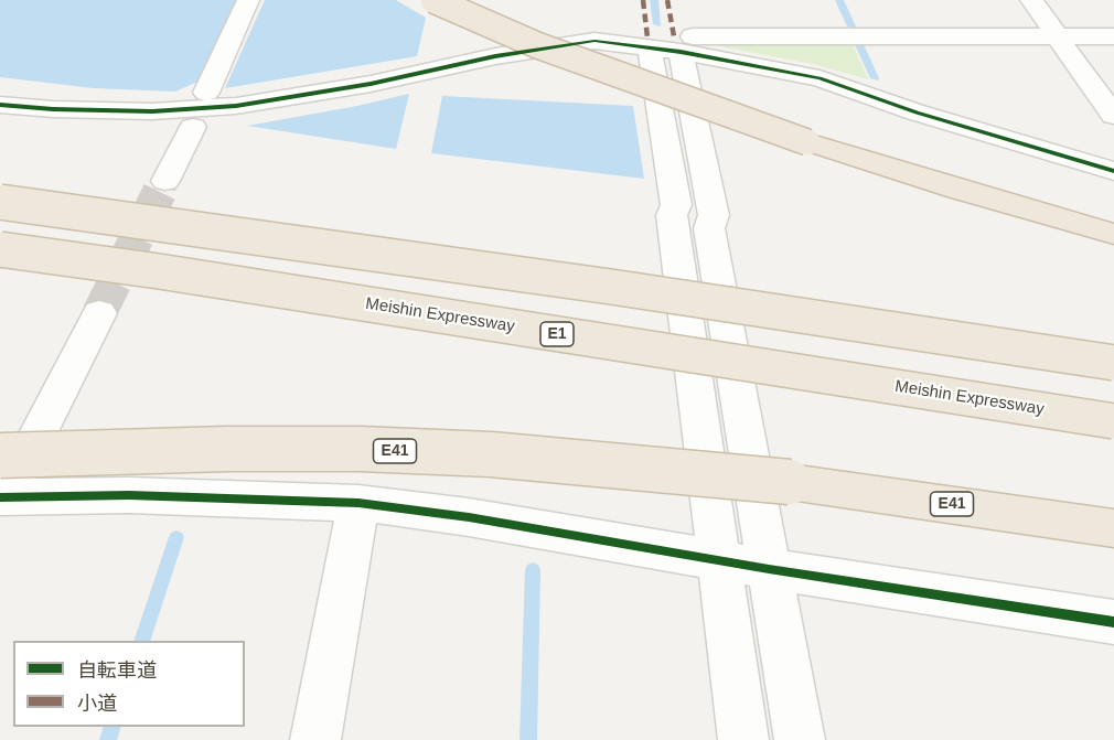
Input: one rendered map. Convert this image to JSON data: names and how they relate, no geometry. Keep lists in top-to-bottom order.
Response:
{
  "streets": {
    "highway": ["Meishin Expressway", "E1", "E41"]
  },
  "legend": ["自転車道", "小道"]
}
